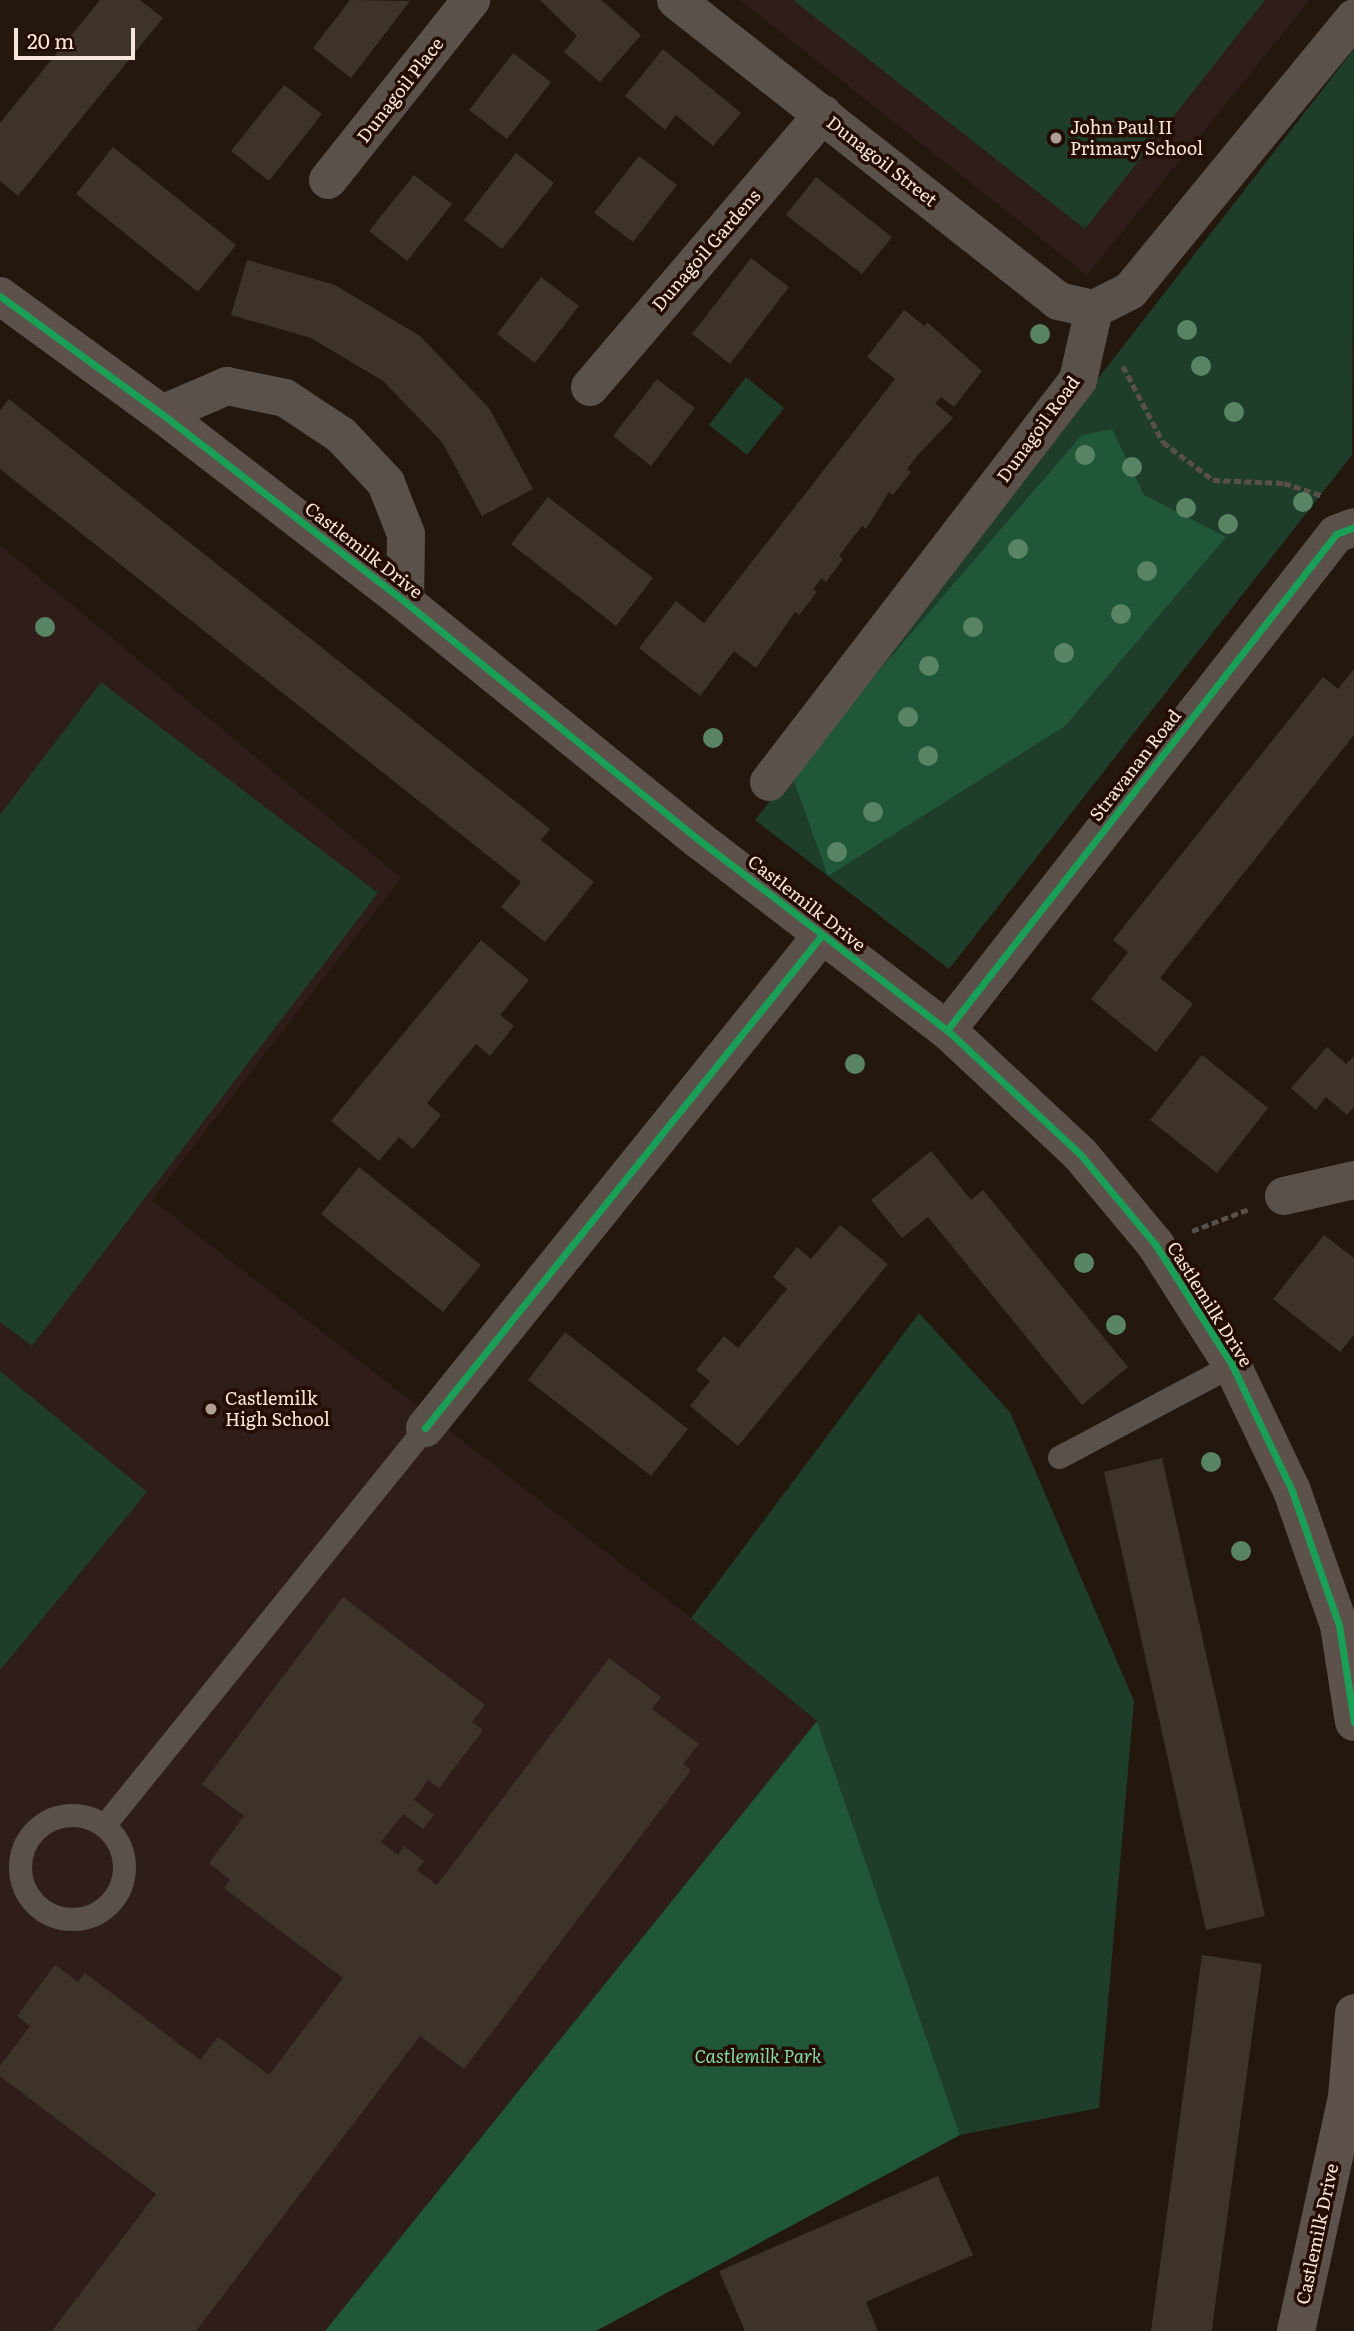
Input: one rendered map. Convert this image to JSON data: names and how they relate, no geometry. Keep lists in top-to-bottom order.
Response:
{
  "streets": {
    "street": [
      "Dunagoil Place",
      "Dunagoil Street",
      "Dunagoil Gardens",
      "Dunagoil Road",
      "Castlemilk Drive",
      "Stravanan Road"
    ]
  },
  "crossings": [
    ["Dunagoil Street", "Dunagoil Gardens"],
    ["Dunagoil Street", "Dunagoil Road"],
    ["Castlemilk Drive", "Stravanan Road"]
  ],
  "parks": ["Castlemilk Park"],
  "places": ["John Paul II Primary School", "Castlemilk High School"],
  "scale_bar": "20 m"
}
